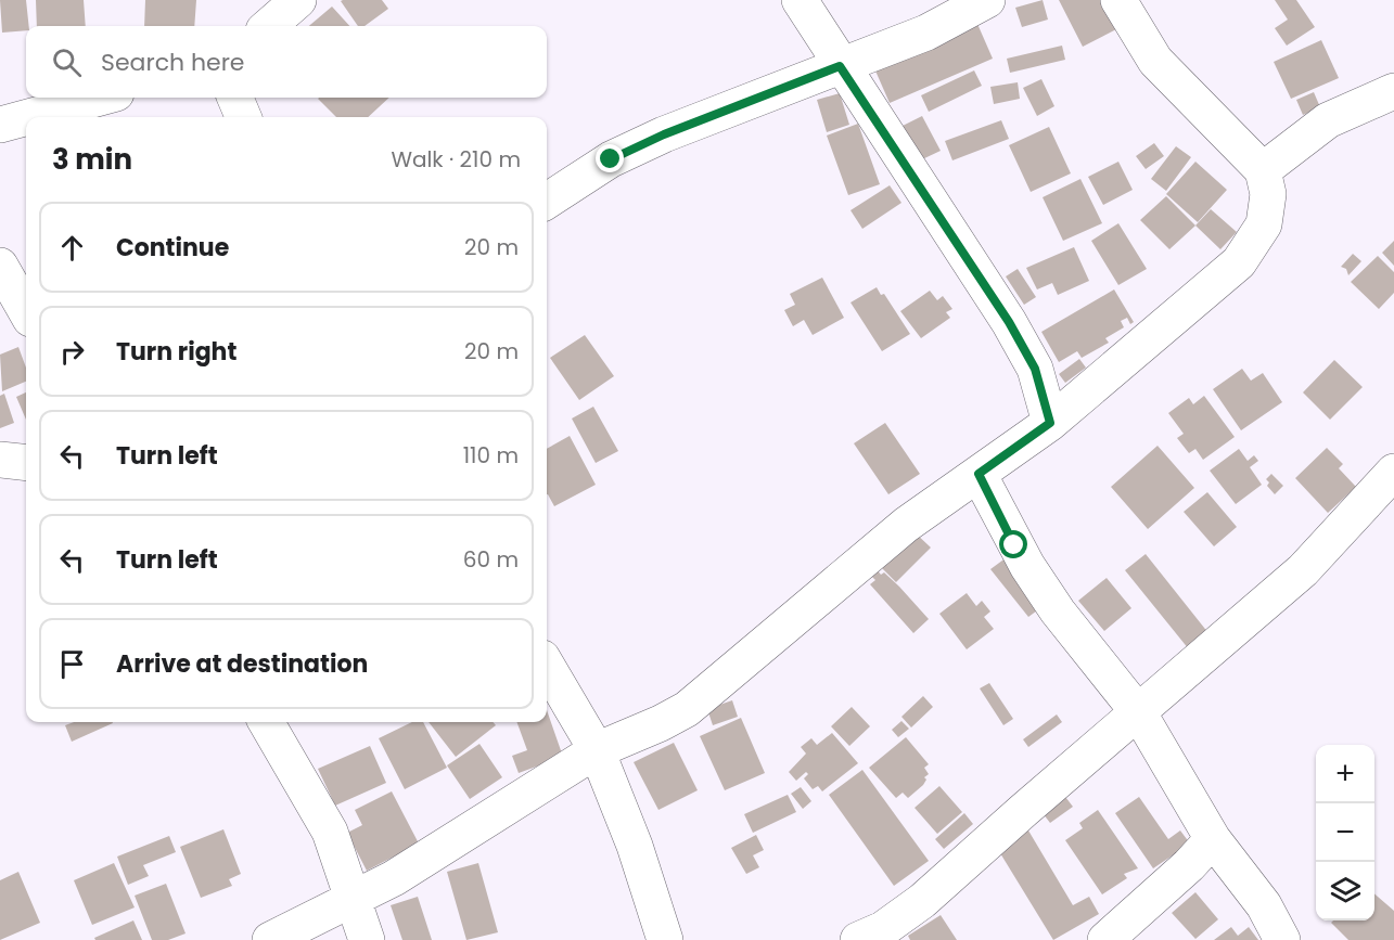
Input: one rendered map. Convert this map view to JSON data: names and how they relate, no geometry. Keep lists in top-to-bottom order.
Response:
{
  "page": {
    "search": "Search here",
    "heading": ["3 min", "Walk · 210 m"],
    "list": [
      ["Continue", "20 m"],
      ["Turn right", "20 m"],
      ["Turn left", "110 m"],
      ["Turn left", "60 m"],
      "Arrive at destination"
    ],
    "map_buttons": ["+", "−"]
  }
}
